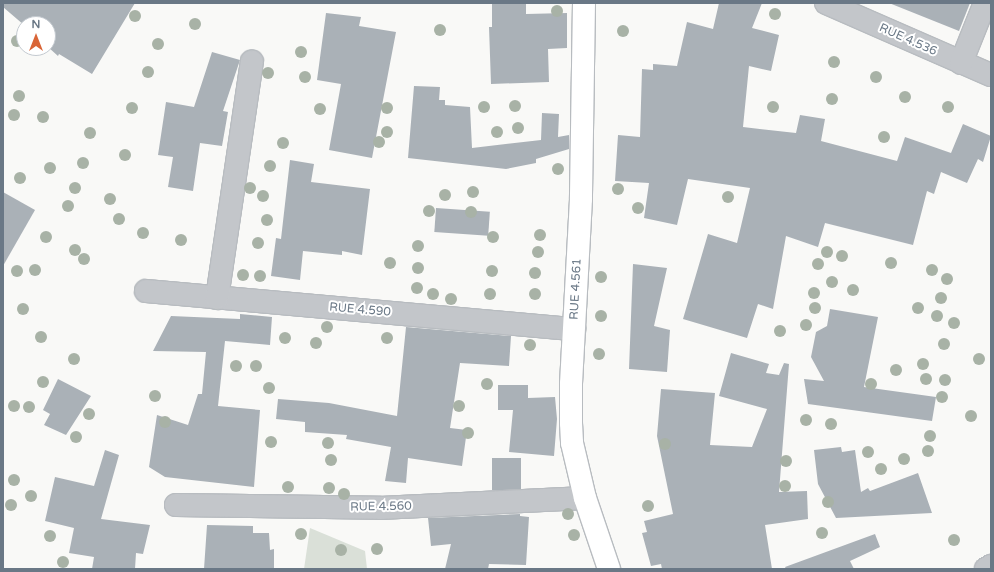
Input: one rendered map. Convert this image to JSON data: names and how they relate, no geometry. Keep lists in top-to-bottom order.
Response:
{
  "streets": {
    "main road": ["RUE 4.561"],
    "street": ["RUE 4.536", "RUE 4.590", "RUE 4.560"]
  },
  "crossings": [
    ["RUE 4.561", "RUE 4.590"],
    ["RUE 4.561", "RUE 4.560"]
  ],
  "north": "top"
}
